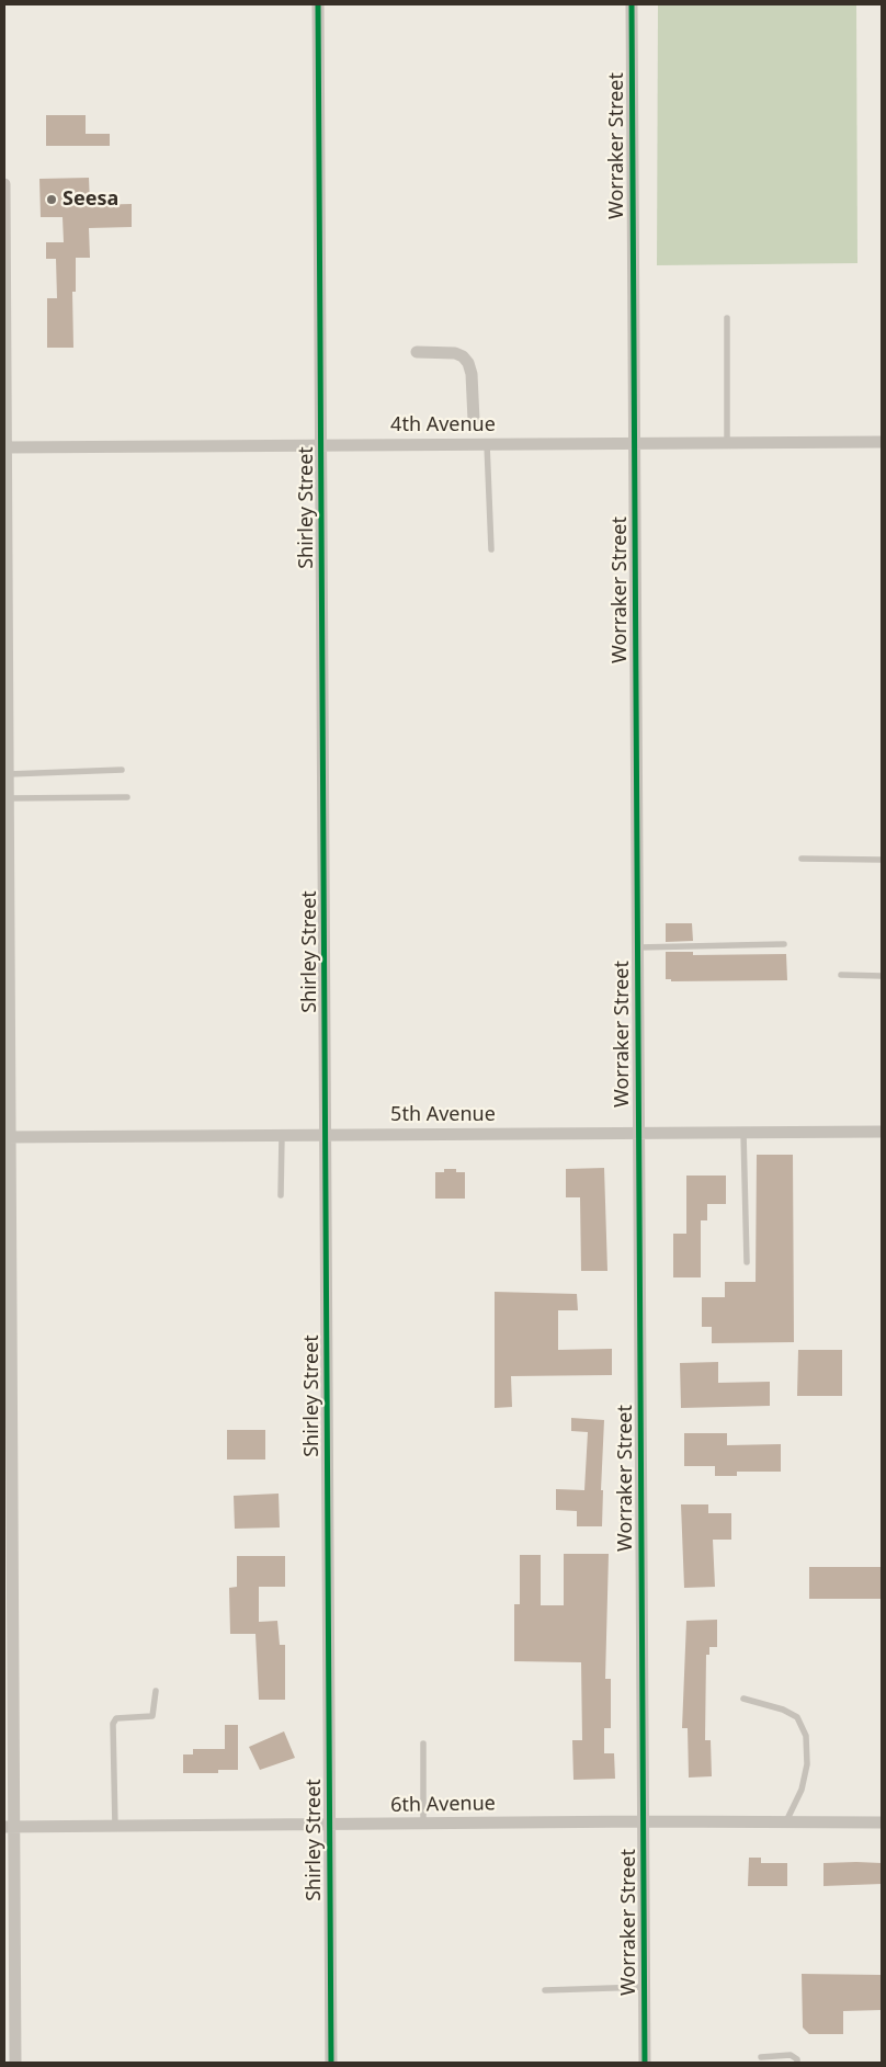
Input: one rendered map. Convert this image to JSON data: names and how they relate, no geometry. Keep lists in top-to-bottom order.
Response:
{
  "streets": {
    "street": [
      "Worraker Street",
      "4th Avenue",
      "Shirley Street",
      "5th Avenue",
      "6th Avenue"
    ]
  },
  "crossings": [
    ["Worraker Street", "4th Avenue"],
    ["Worraker Street", "5th Avenue"],
    ["Worraker Street", "6th Avenue"],
    ["4th Avenue", "Shirley Street"],
    ["Shirley Street", "5th Avenue"],
    ["Shirley Street", "6th Avenue"]
  ],
  "places": ["Seesa"]
}
